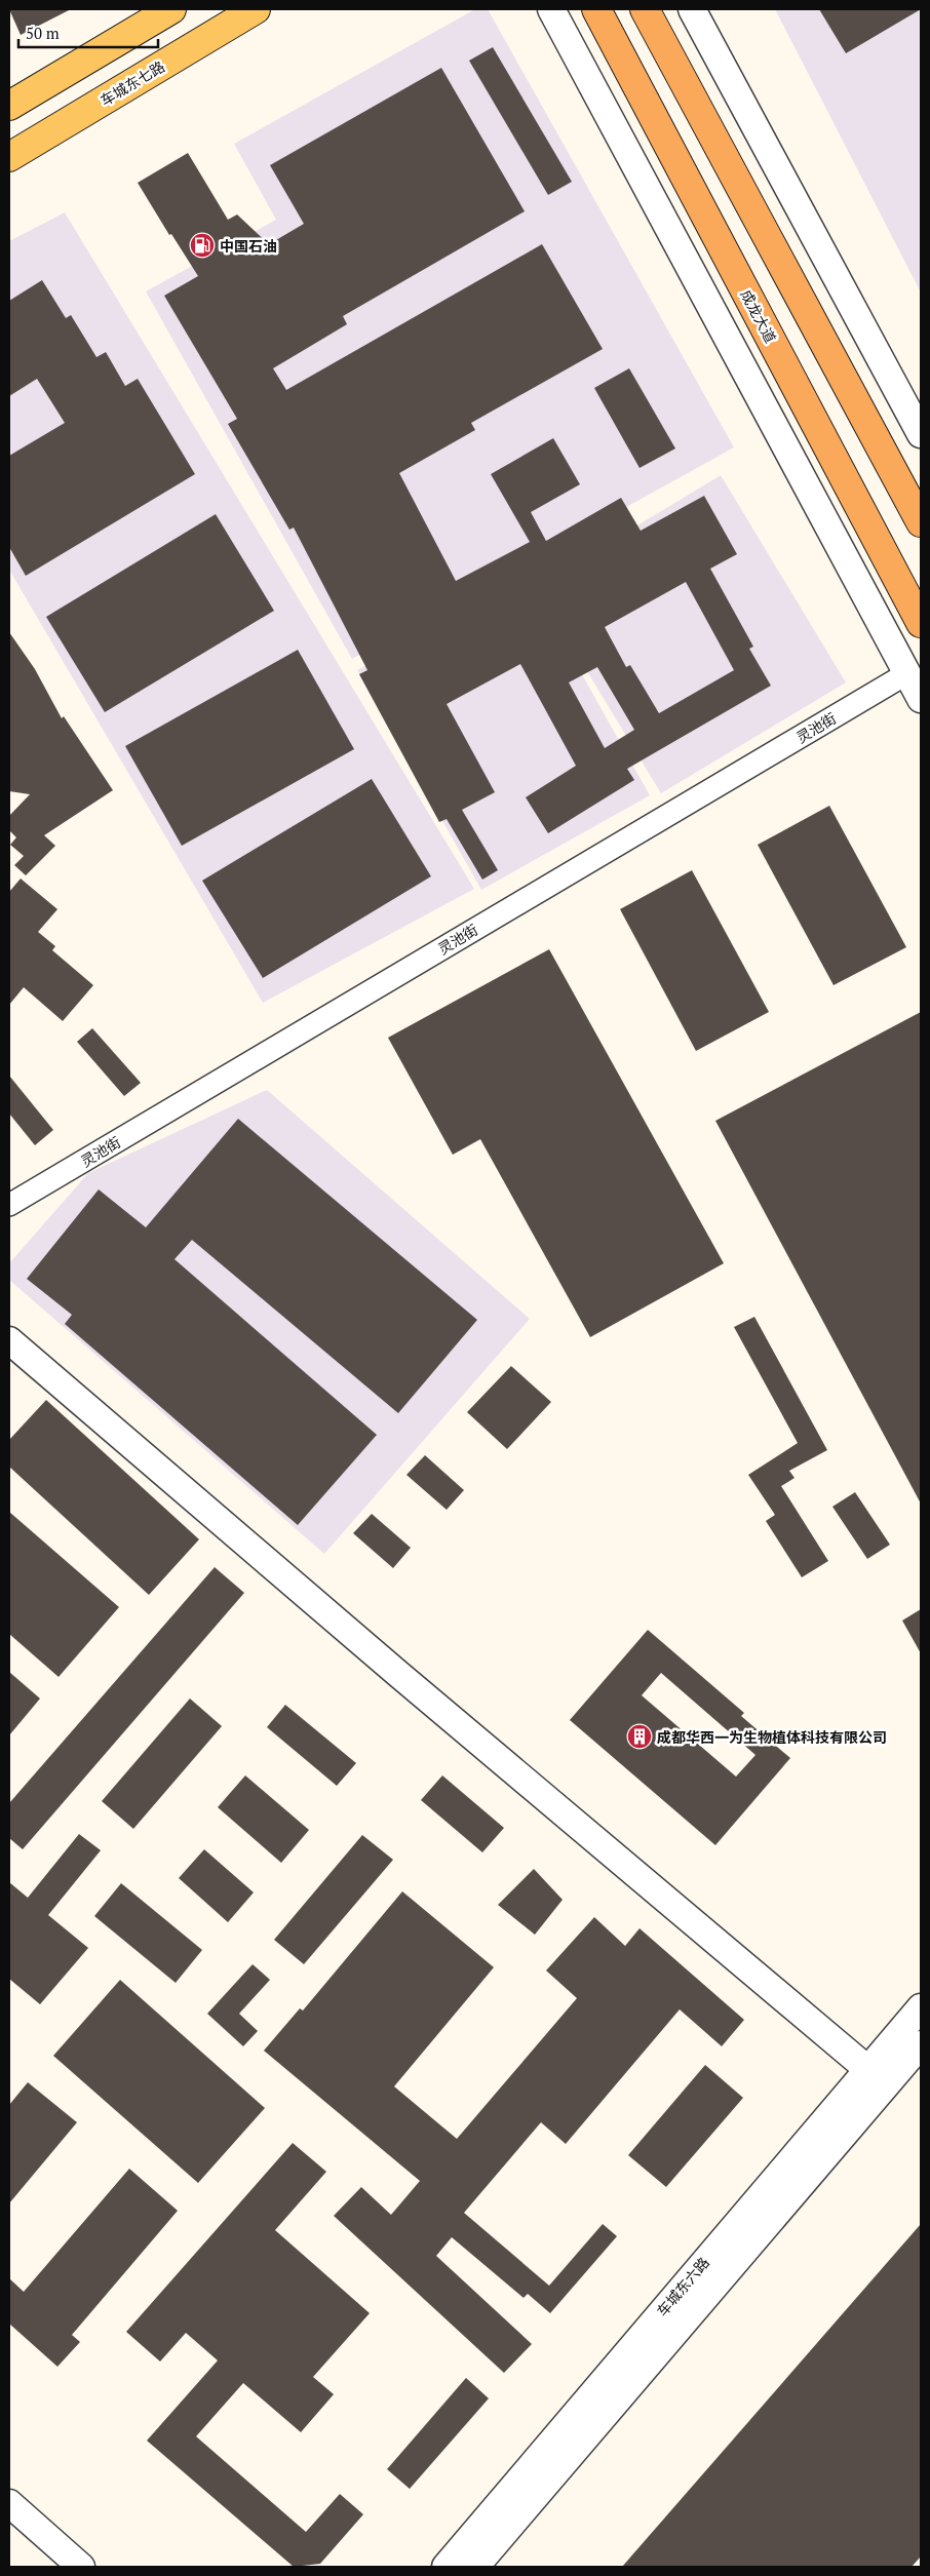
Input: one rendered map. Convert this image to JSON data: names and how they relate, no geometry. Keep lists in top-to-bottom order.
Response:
{
  "streets": {
    "highway": ["成龙大道"],
    "main road": ["车城东七路"],
    "street": ["灵池街", "车城东六路"]
  },
  "places": {
    "fuel station": ["中国石油"],
    "building": ["成都华西一为生物植体科技有限公司"]
  },
  "scale_bar": "50 m"
}
